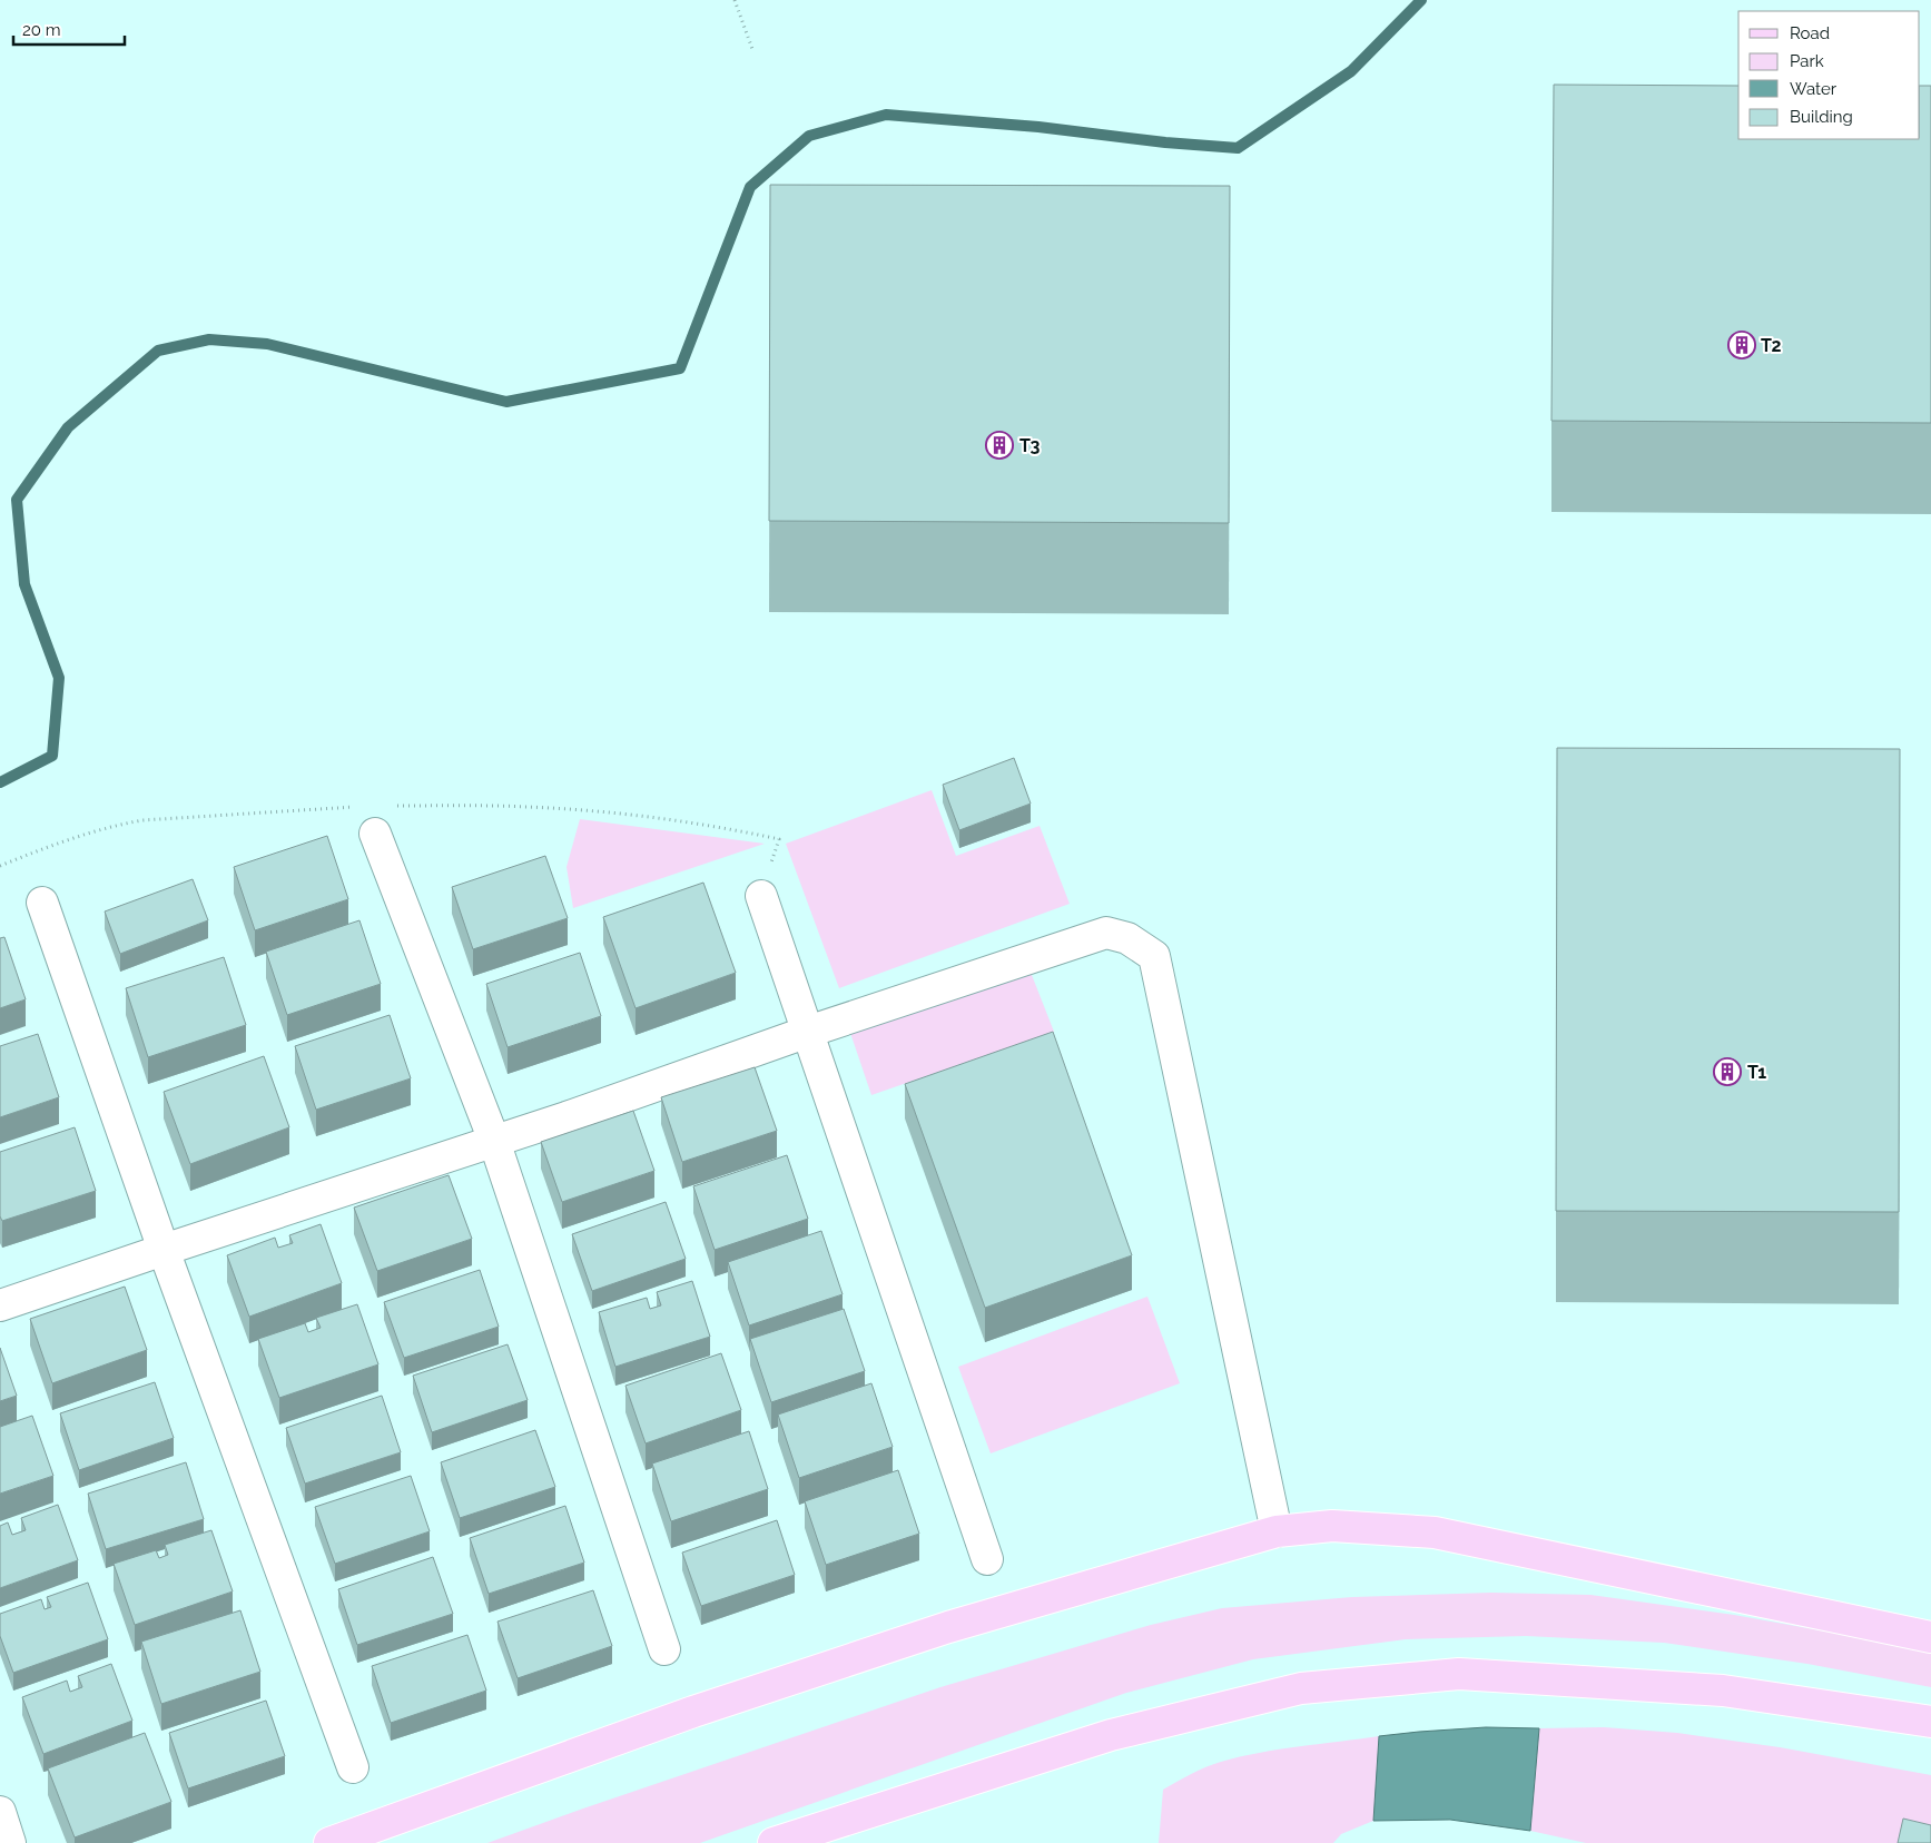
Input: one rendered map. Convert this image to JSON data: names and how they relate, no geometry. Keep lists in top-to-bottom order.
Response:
{
  "places": {
    "building": ["T2", "T3", "T1"]
  },
  "legend": [
    "Road",
    "Park",
    "Water",
    "Building"
  ],
  "scale_bar": "20 m"
}
